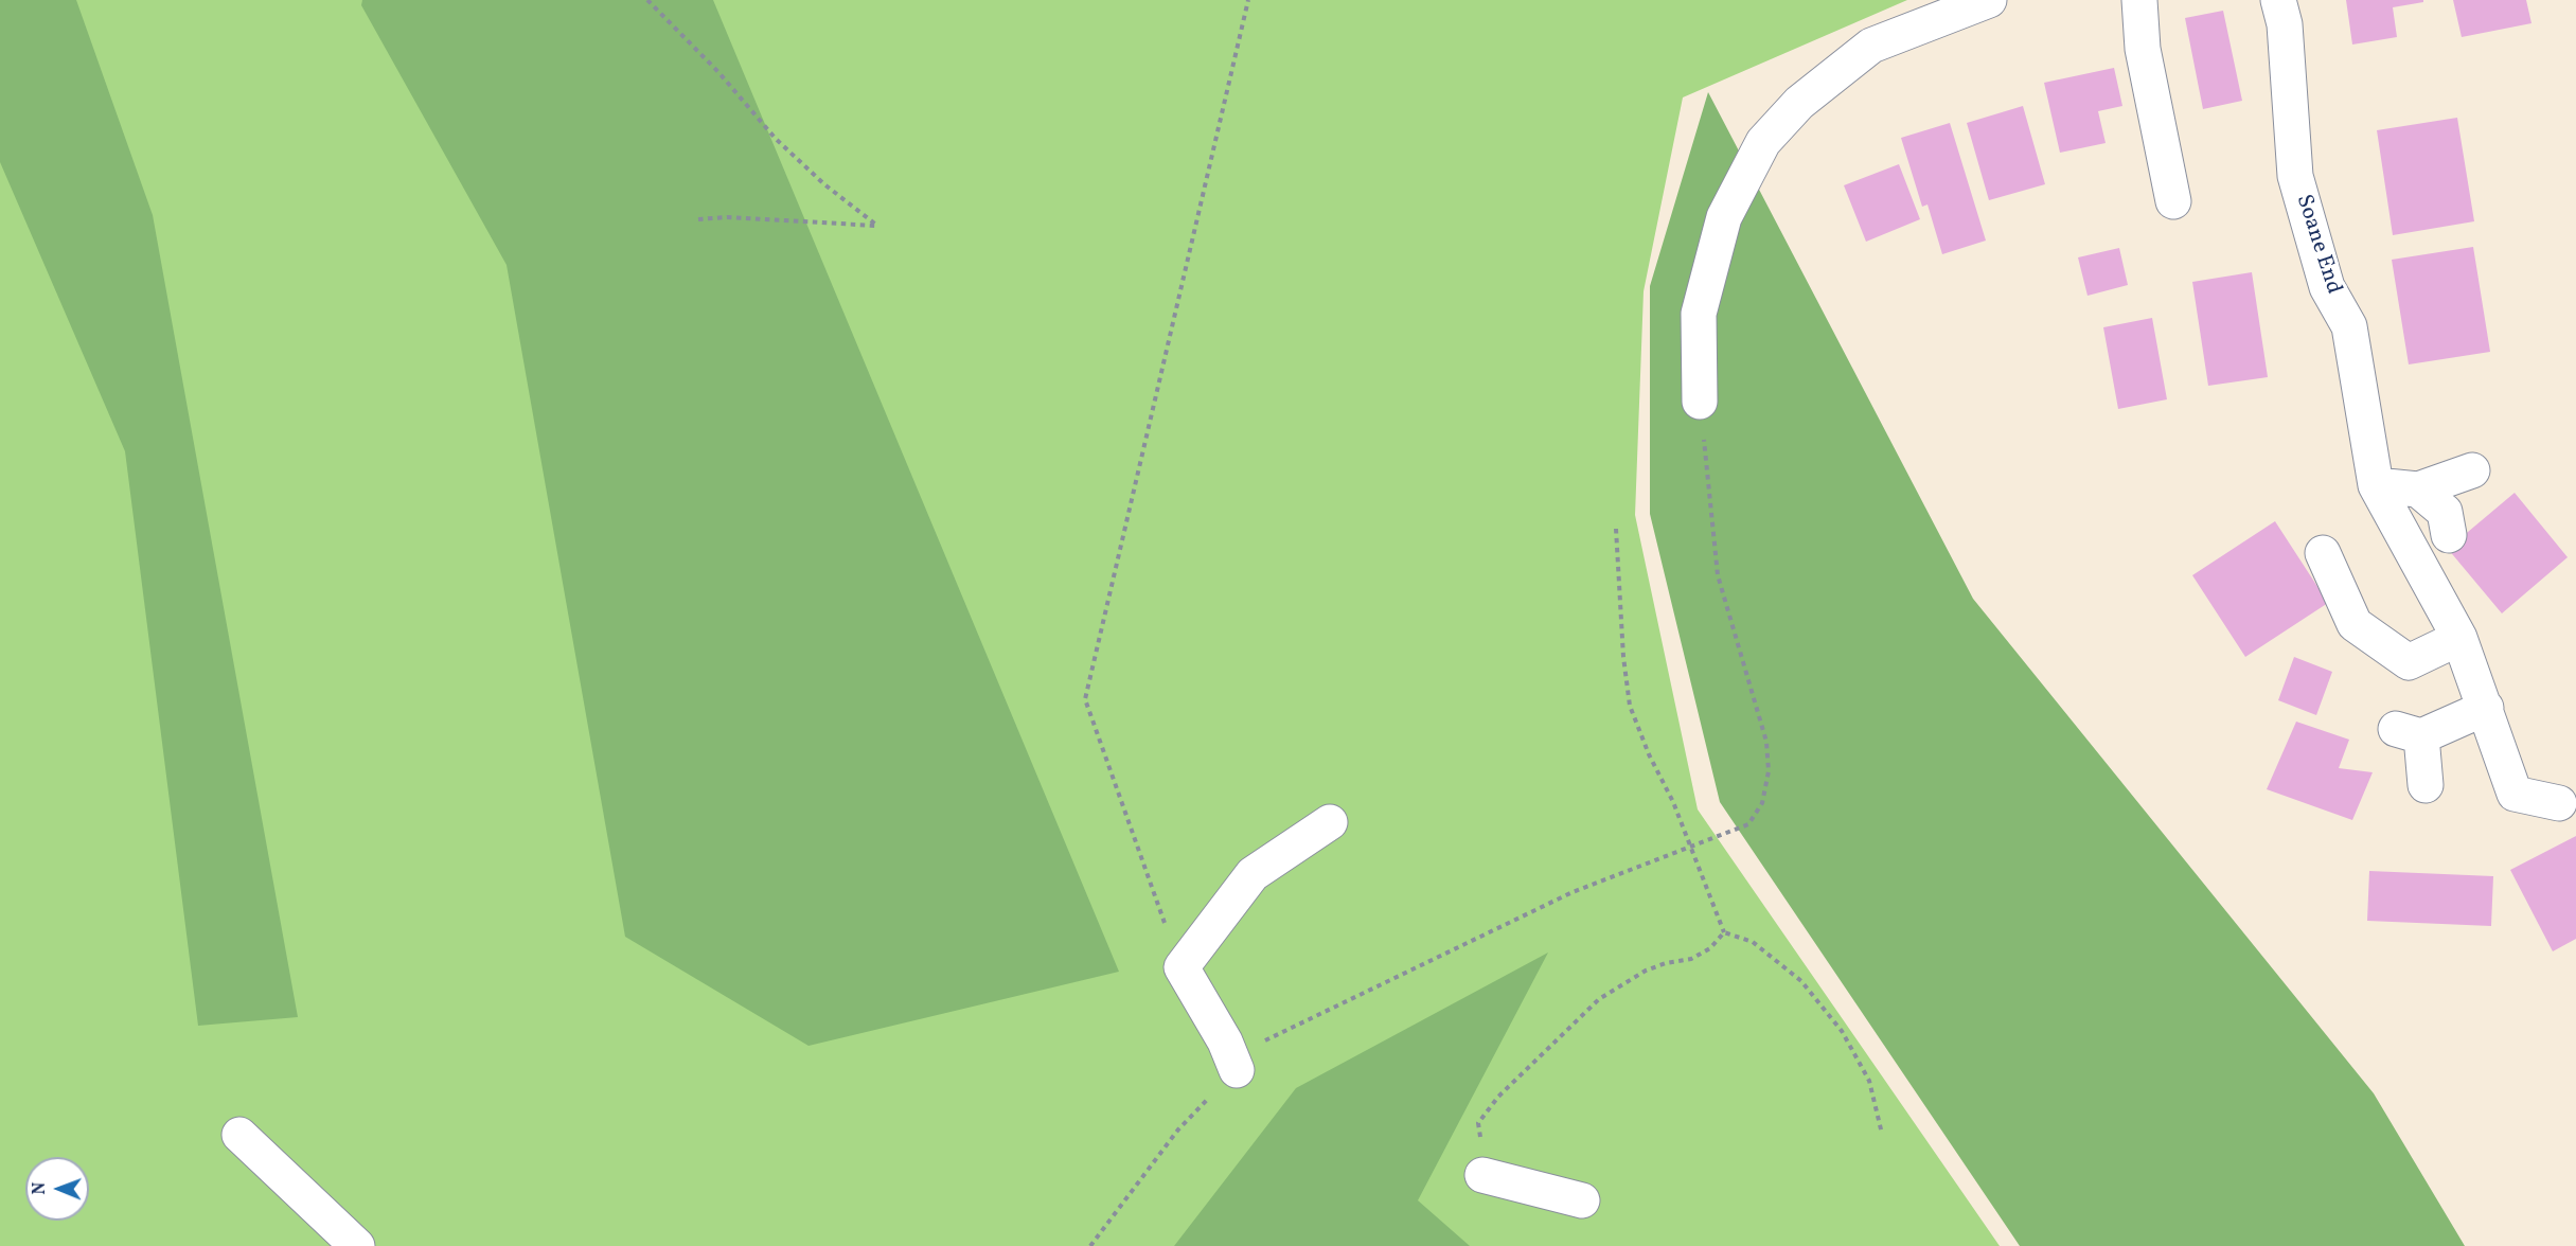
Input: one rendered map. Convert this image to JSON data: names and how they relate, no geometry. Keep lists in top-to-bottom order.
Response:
{
  "streets": {
    "street": ["Soane End"]
  },
  "north": "left"
}
